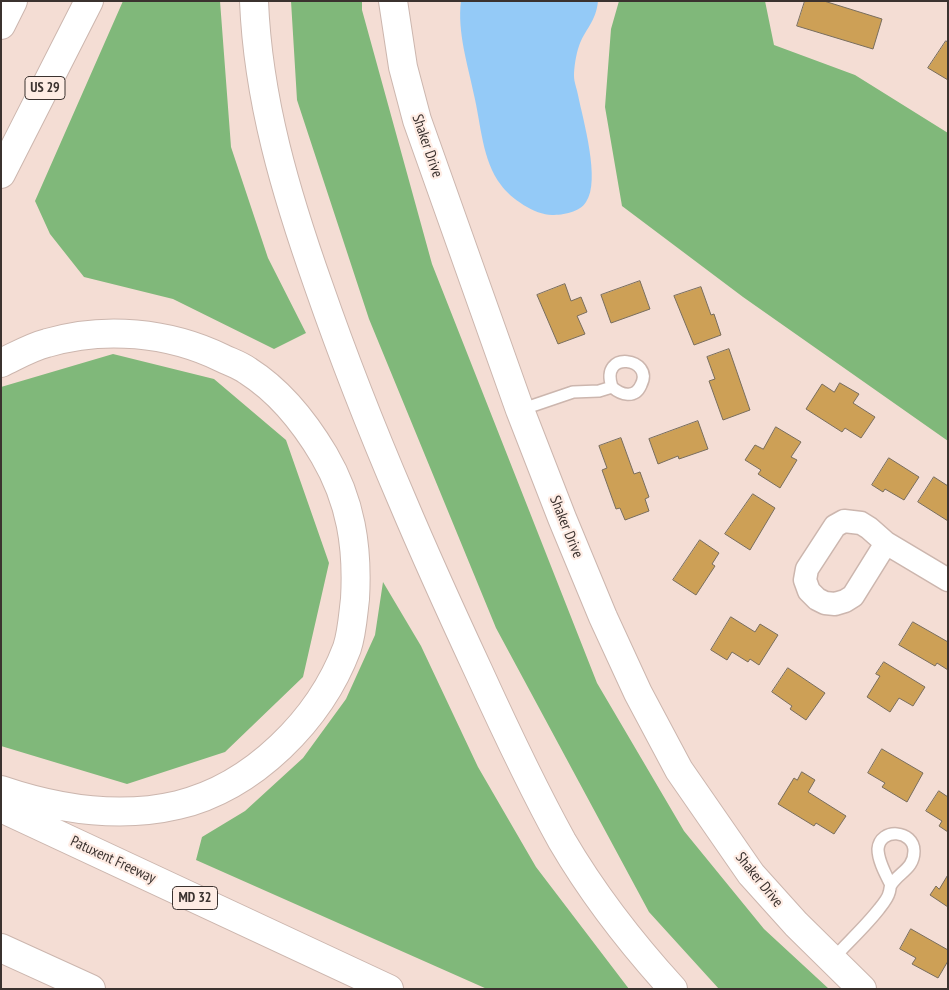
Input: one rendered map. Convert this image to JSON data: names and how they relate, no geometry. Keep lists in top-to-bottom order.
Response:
{
  "streets": {
    "main road": [
      "US 29",
      "Shaker Drive",
      "Patuxent Freeway",
      "MD 32"
    ]
  }
}
